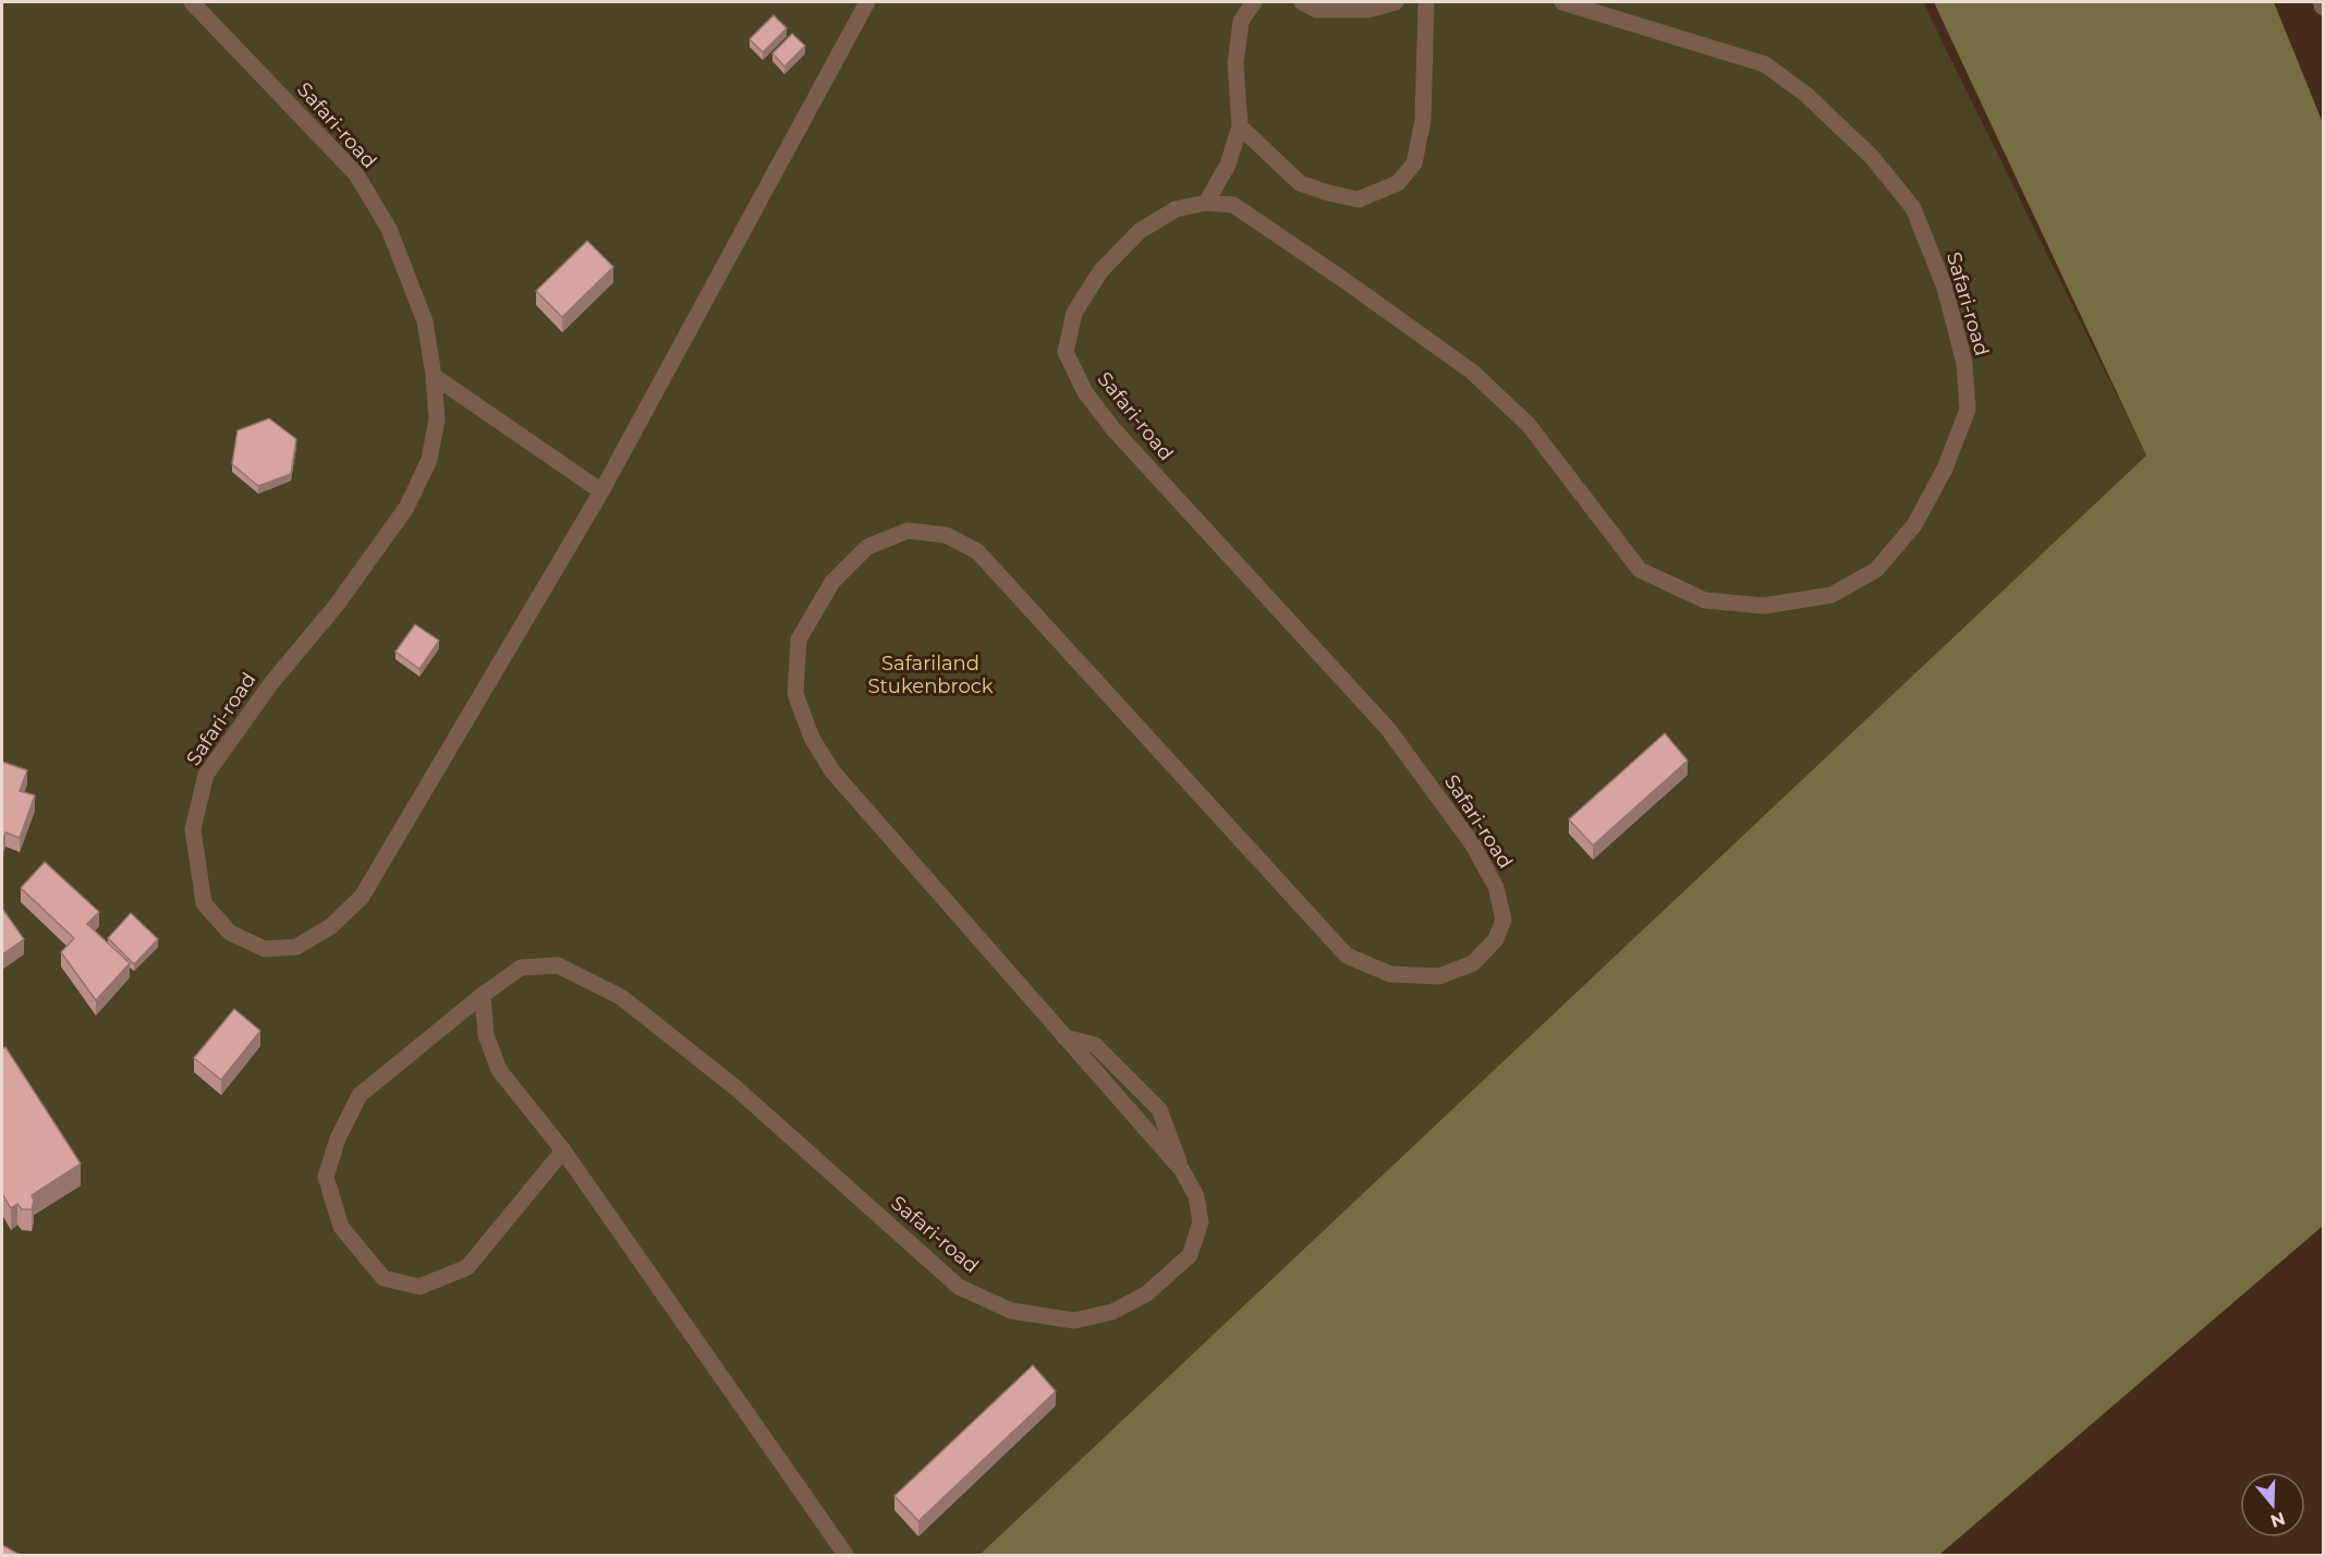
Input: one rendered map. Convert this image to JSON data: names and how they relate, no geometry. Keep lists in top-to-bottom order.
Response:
{
  "streets": {
    "lane": ["Safari-road"]
  },
  "parks": ["Safariland Stukenbrock"],
  "north": "bottom"
}
